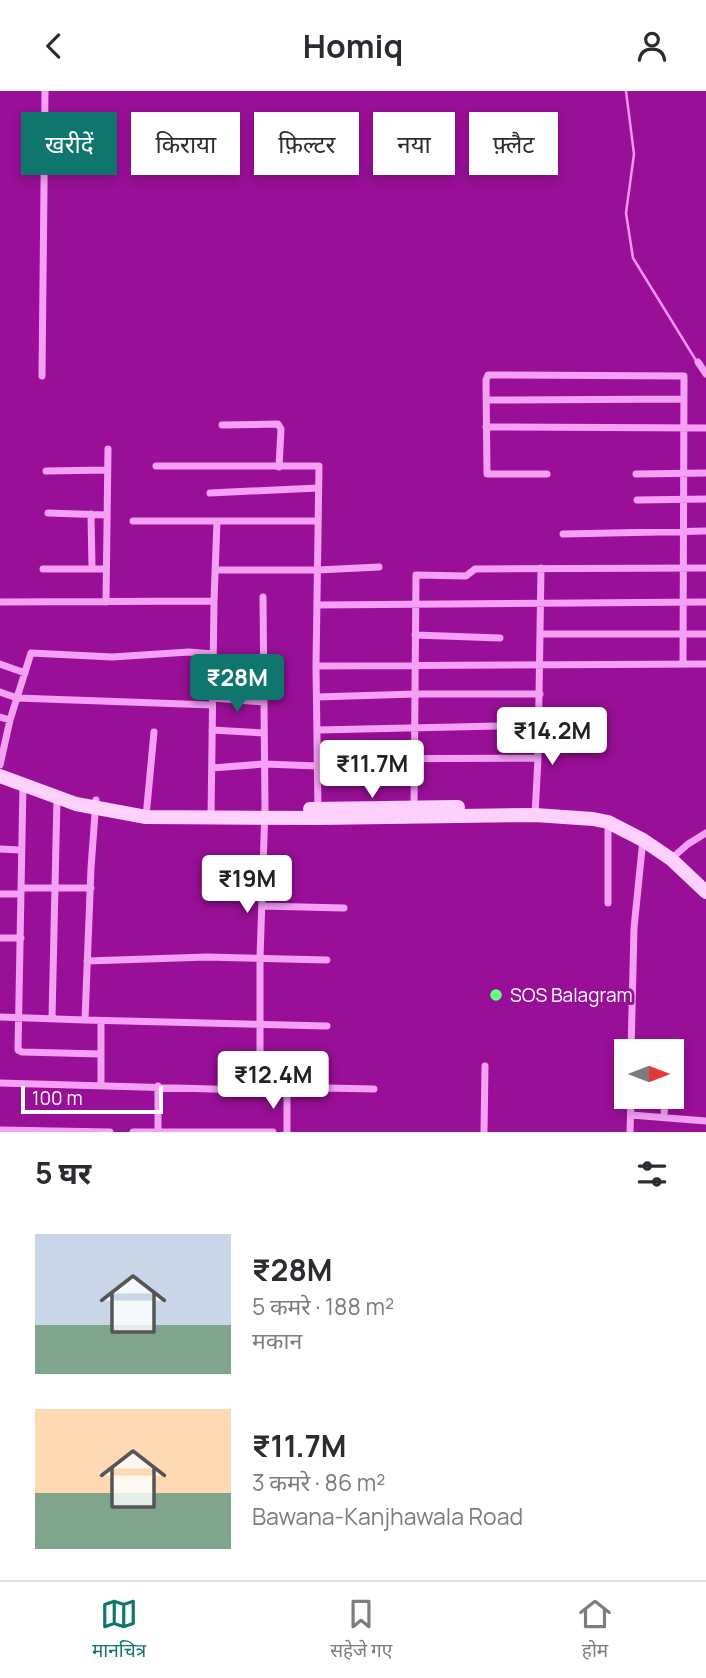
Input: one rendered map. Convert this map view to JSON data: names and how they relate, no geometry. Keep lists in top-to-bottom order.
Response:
{
  "places": ["SOS Balagram"],
  "scale_bar": "100 m",
  "north": "right",
  "page": {
    "header": "Homiq",
    "chip": [
      "खरीदें",
      "किराया",
      "फ़िल्टर",
      "नया",
      "फ़्लैट"
    ],
    "price": [
      "₹28M",
      "₹14.2M",
      "₹11.7M",
      "₹19M",
      "₹12.4M"
    ],
    "scale": "100 m",
    "heading": "5 घर",
    "list": [
      {
        "name": "₹28M",
        "note": "5 कमरे · 188 m² · मकान"
      },
      {
        "name": "₹11.7M",
        "note": "3 कमरे · 86 m² · Bawana-Kanjhawala Road"
      }
    ],
    "tabs": ["मानचित्र", "सहेजे गए", "होम"]
  }
}
